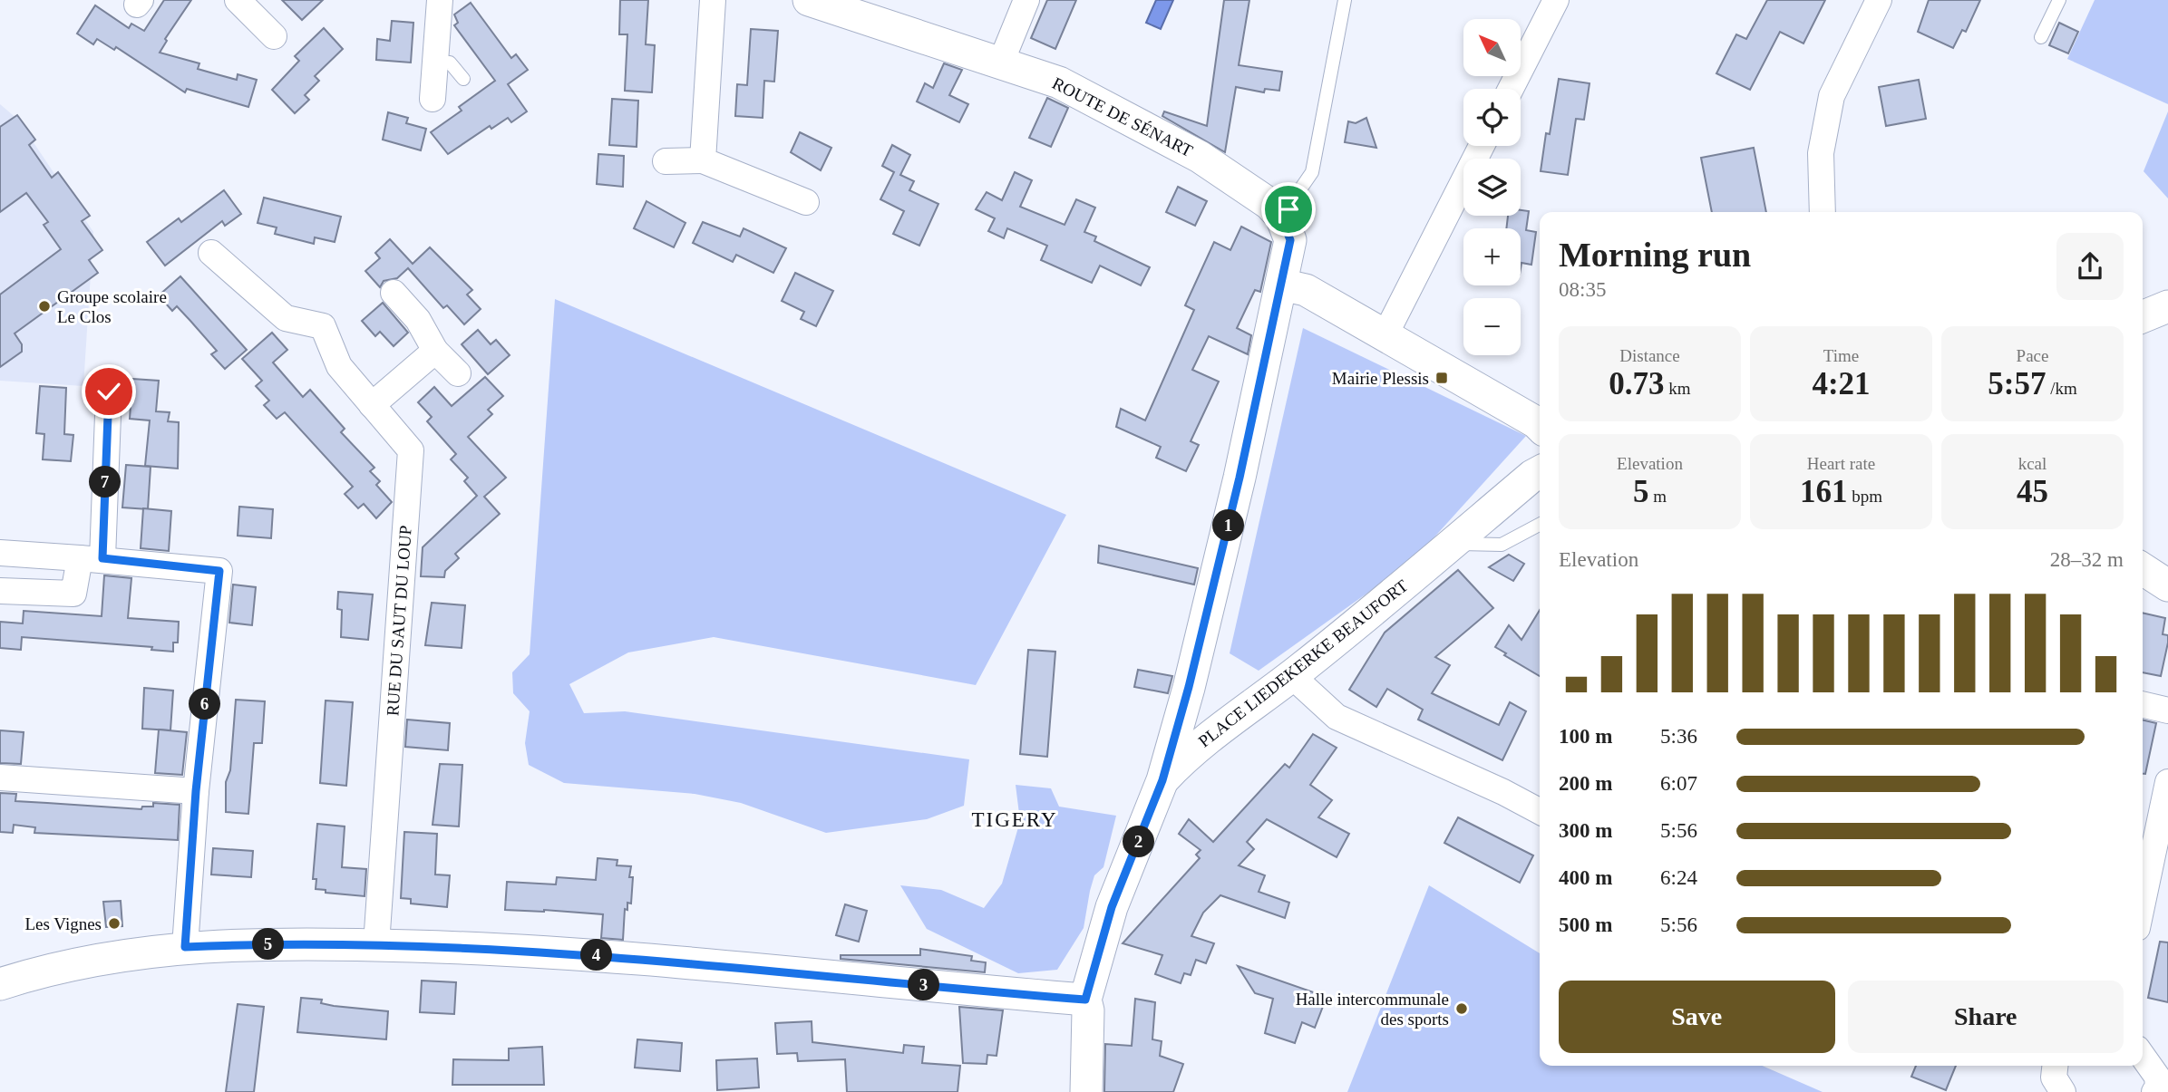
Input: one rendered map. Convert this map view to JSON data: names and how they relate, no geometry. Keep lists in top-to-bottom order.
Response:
{
  "streets": {
    "street": ["ROUTE DE SÉNART", "RUE DU SAUT DU LOUP", "PLACE LIEDEKERKE BEAUFORT"]
  },
  "districts": ["TIGERY"],
  "places": {
    "other": ["Groupe scolaire Le Clos", "Les Vignes", "Halle intercommunale des sports"],
    "transit": ["Mairie Plessis"]
  },
  "north": "top left",
  "page": {
    "map_buttons": ["+", "−"],
    "heading": ["Morning run", "08:35"],
    "stats": [
      ["Distance", "0.73 km"],
      ["Time", "4:21"],
      ["Pace", "5:57 /km"],
      ["Elevation", "5 m"],
      ["Heart rate", "161 bpm"],
      ["kcal", "45"]
    ],
    "pins": [
      "7",
      "1",
      "6",
      "2",
      "5",
      "4",
      "3"
    ],
    "chart": ["Elevation", "28–32 m"],
    "list": [
      {
        "name": "100 m",
        "note": "5:36"
      },
      {
        "name": "200 m",
        "note": "6:07"
      },
      {
        "name": "300 m",
        "note": "5:56"
      },
      {
        "name": "400 m",
        "note": "6:24"
      },
      {
        "name": "500 m",
        "note": "5:56"
      }
    ],
    "buttons": ["Save", "Share"]
  }
}
